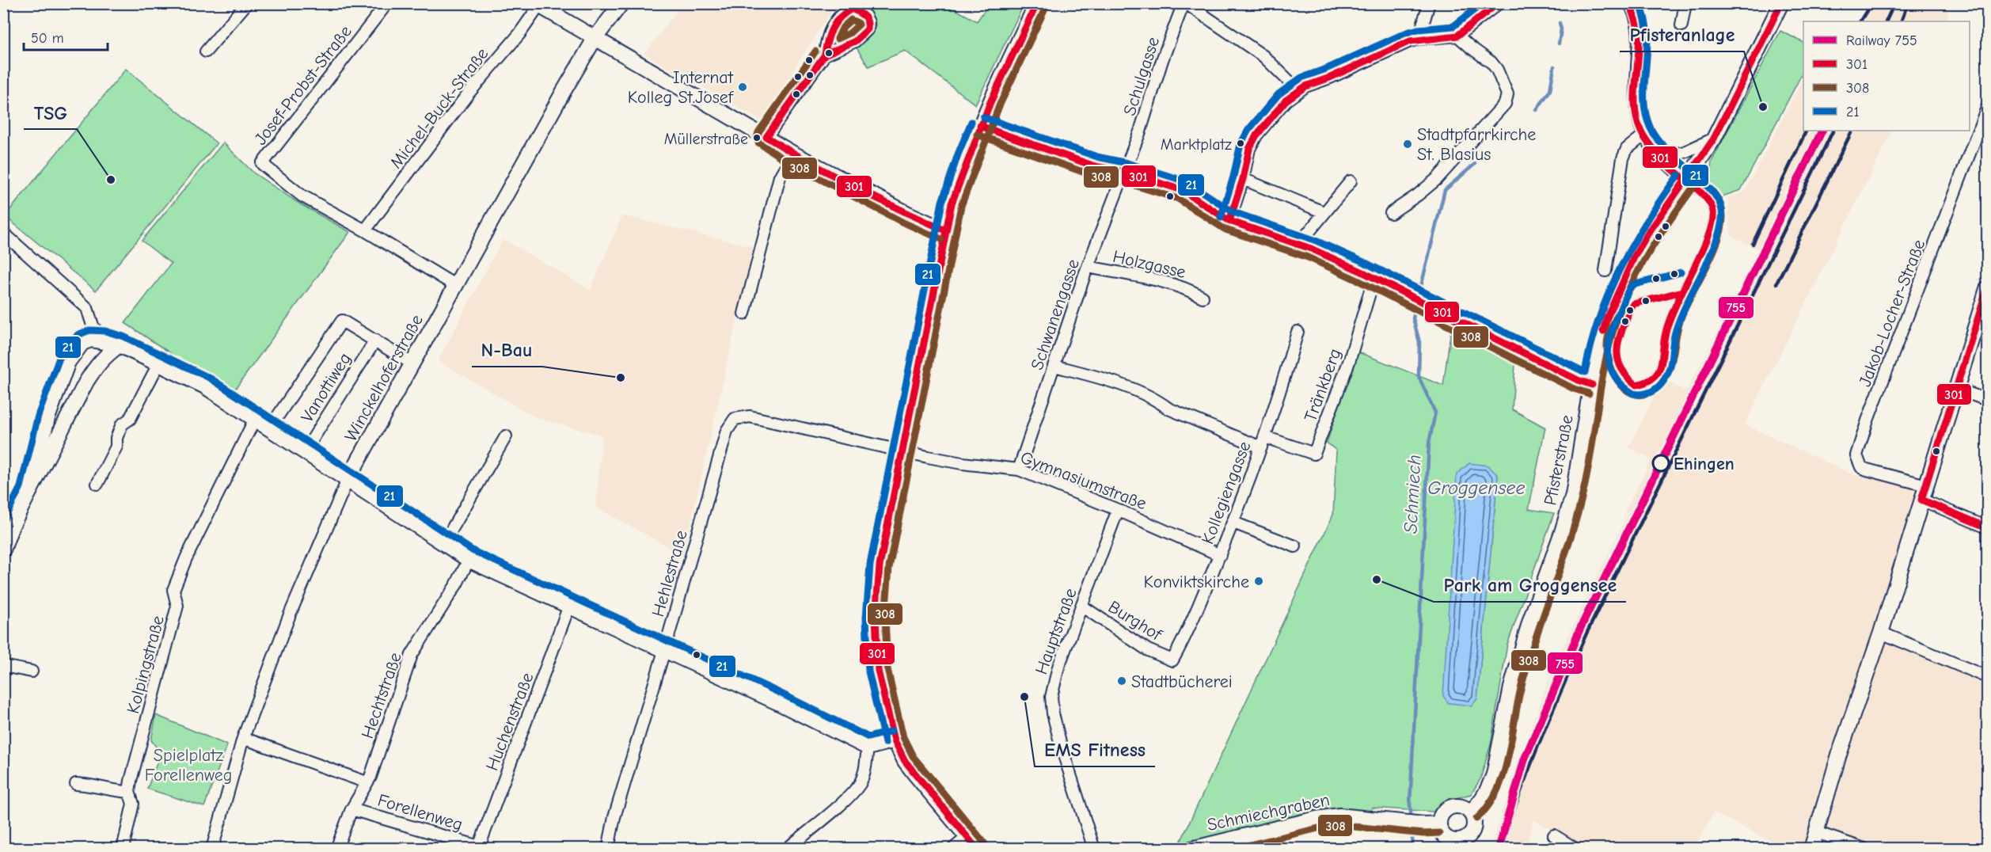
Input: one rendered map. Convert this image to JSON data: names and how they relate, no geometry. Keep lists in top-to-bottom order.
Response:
{
  "streets": {
    "street": [
      "Schulgasse",
      "Josef-Probst-Straße",
      "Michel-Buck-Straße",
      "Holzgasse",
      "Jakob-Locher-Straße",
      "Schwanengasse",
      "Winckelhoferstraße",
      "Tränkberg",
      "Vanottiweg",
      "Pfisterstraße",
      "Gymnasiumstraße",
      "Kollegiengasse",
      "Hehlestraße",
      "Burghof",
      "Hauptstraße",
      "Kolpingstraße",
      "Hechtstraße",
      "Huchenstraße",
      "Forellenweg",
      "Schmiechgraben"
    ]
  },
  "crossings": [
    ["Schulgasse", "Schwanengasse"],
    ["Josef-Probst-Straße", "Michel-Buck-Straße"],
    ["Holzgasse", "Schwanengasse"],
    ["Schwanengasse", "Gymnasiumstraße"],
    ["Winckelhoferstraße", "Forellenweg"],
    ["Tränkberg", "Kollegiengasse"],
    ["Pfisterstraße", "Schmiechgraben"],
    ["Gymnasiumstraße", "Kollegiengasse"],
    ["Gymnasiumstraße", "Hehlestraße"],
    ["Gymnasiumstraße", "Hauptstraße"],
    ["Kollegiengasse", "Burghof"],
    ["Burghof", "Hauptstraße"],
    ["Hechtstraße", "Forellenweg"],
    ["Huchenstraße", "Forellenweg"]
  ],
  "water": ["Groggensee", "Schmiech"],
  "parks": ["Spielplatz Forellenweg"],
  "places": [
    "Internat Kolleg St.Josef",
    "Pfisteranlage",
    "Müllerstraße",
    "Marktplatz",
    "Stadtpfarrkirche St. Blasius",
    "TSG",
    "N-Bau",
    "Ehingen",
    "Park am Groggensee",
    "Konviktskirche",
    "Stadtbücherei",
    "EMS Fitness"
  ],
  "lines": [
    "transit line 301",
    "transit line 21",
    "transit line 308",
    "rail line 755"
  ],
  "legend": [
    "Railway 755",
    "301",
    "308",
    "21"
  ],
  "scale_bar": "50 m"
}
